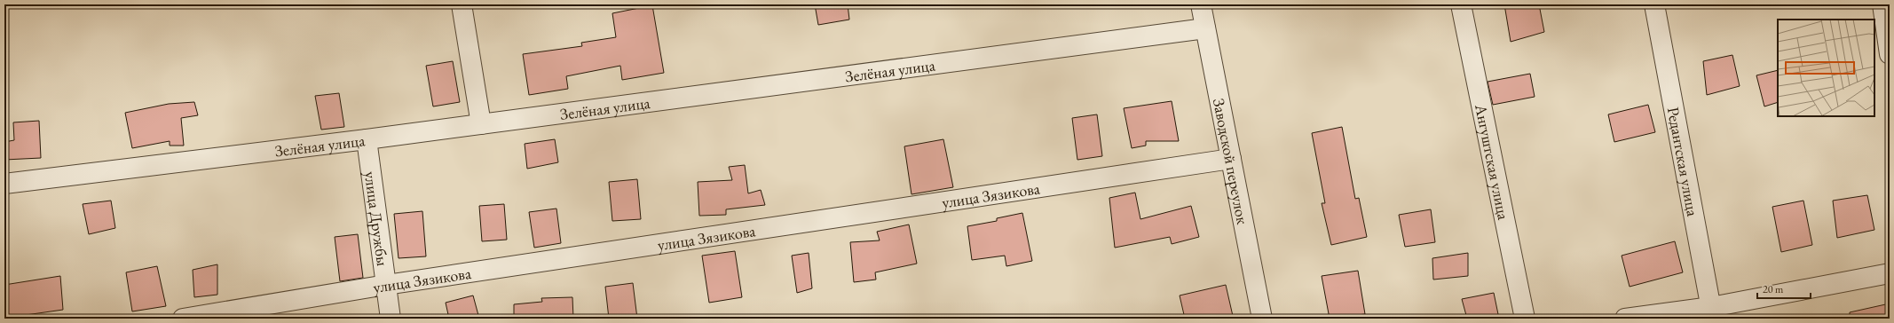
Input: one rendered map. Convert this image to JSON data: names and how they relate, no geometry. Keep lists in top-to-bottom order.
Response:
{
  "streets": {
    "street": [
      "Зелёная улица",
      "Заводской переулок",
      "Ангуштская улица",
      "Редантская улица",
      "улица Зязикова",
      "улица Дружбы"
    ]
  },
  "crossings": [
    ["Зелёная улица", "Заводской переулок"],
    ["Зелёная улица", "улица Дружбы"],
    ["Заводской переулок", "улица Зязикова"],
    ["улица Зязикова", "улица Дружбы"]
  ],
  "scale_bar": "20 m"
}
